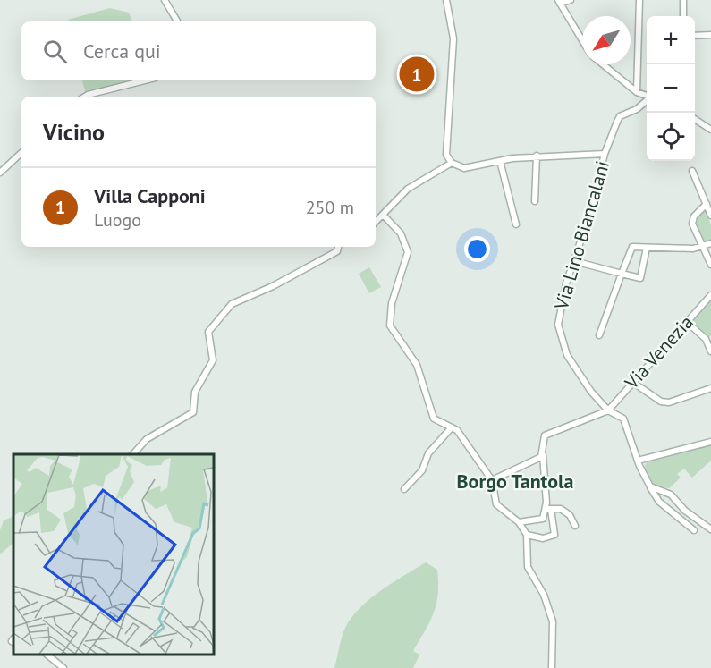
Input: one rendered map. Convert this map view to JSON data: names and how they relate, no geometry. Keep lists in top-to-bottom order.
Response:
{
  "streets": {
    "street": ["Via Lino Biancalani", "Via Venezia"]
  },
  "crossings": [
    ["Via Lino Biancalani", "Via Venezia"]
  ],
  "districts": ["Borgo Tantola"],
  "north": "bottom left",
  "page": {
    "map_buttons": ["+", "−"],
    "search": "Cerca qui",
    "pins": "1",
    "heading": "Vicino",
    "list": [
      {
        "mark": "1",
        "name": "Villa Capponi",
        "note": "Luogo",
        "value": "250 m"
      }
    ]
  }
}
